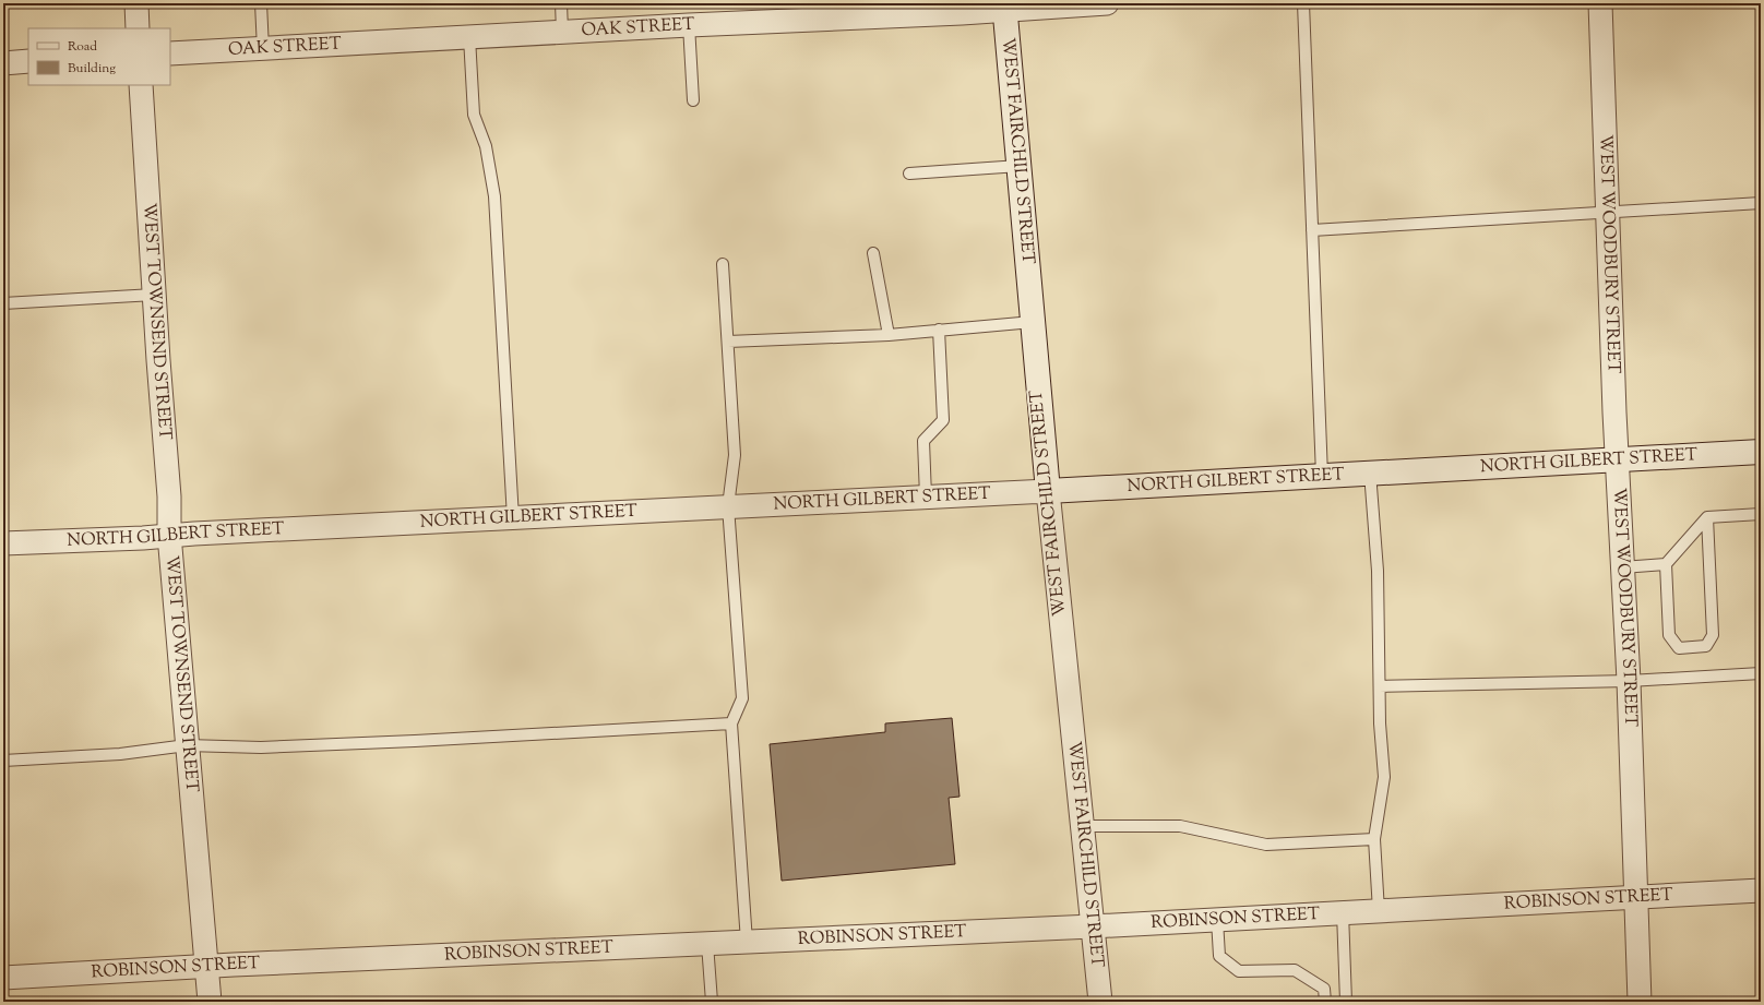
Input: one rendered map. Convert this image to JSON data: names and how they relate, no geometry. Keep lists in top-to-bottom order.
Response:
{
  "streets": {
    "main road": ["WEST FAIRCHILD STREET", "NORTH GILBERT STREET"],
    "street": [
      "OAK STREET",
      "WEST WOODBURY STREET",
      "WEST TOWNSEND STREET",
      "ROBINSON STREET"
    ]
  },
  "crossings": [
    ["OAK STREET", "WEST FAIRCHILD STREET"],
    ["WEST FAIRCHILD STREET", "NORTH GILBERT STREET"],
    ["WEST FAIRCHILD STREET", "ROBINSON STREET"],
    ["WEST WOODBURY STREET", "NORTH GILBERT STREET"],
    ["WEST WOODBURY STREET", "ROBINSON STREET"],
    ["WEST TOWNSEND STREET", "NORTH GILBERT STREET"],
    ["WEST TOWNSEND STREET", "ROBINSON STREET"]
  ],
  "legend": ["Road", "Building"]
}
